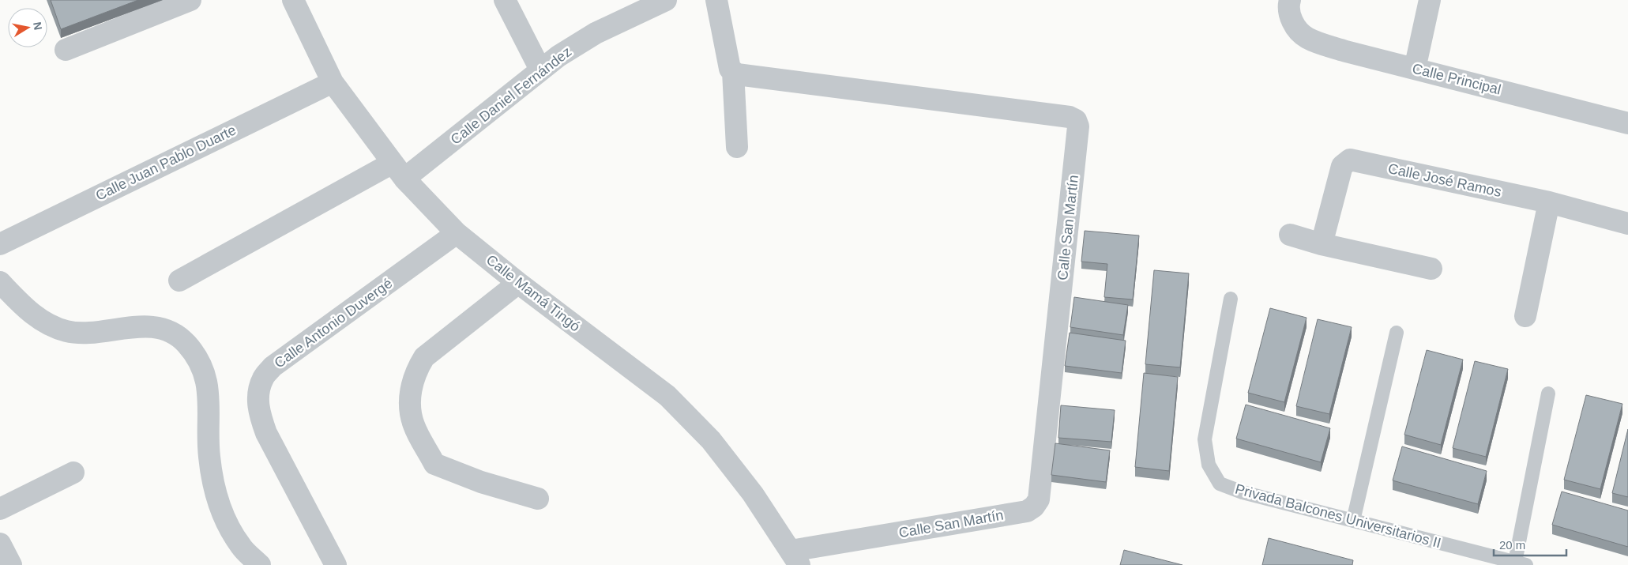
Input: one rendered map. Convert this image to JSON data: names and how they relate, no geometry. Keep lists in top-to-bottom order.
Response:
{
  "streets": {
    "street": [
      "Calle Principal",
      "Calle Daniel Fernández",
      "Calle Juan Pablo Duarte",
      "Calle José Ramos",
      "Calle San Martín",
      "Calle Mamá Tingó",
      "Calle Antonio Duvergé"
    ],
    "lane": ["Privada Balcones Universitarios II"]
  },
  "crossings": [
    ["Calle Daniel Fernández", "Calle Mamá Tingó"],
    ["Calle Juan Pablo Duarte", "Calle Mamá Tingó"],
    ["Calle San Martín", "Calle Mamá Tingó"],
    ["Calle Mamá Tingó", "Calle Antonio Duvergé"]
  ],
  "scale_bar": "20 m",
  "north": "right"
}
